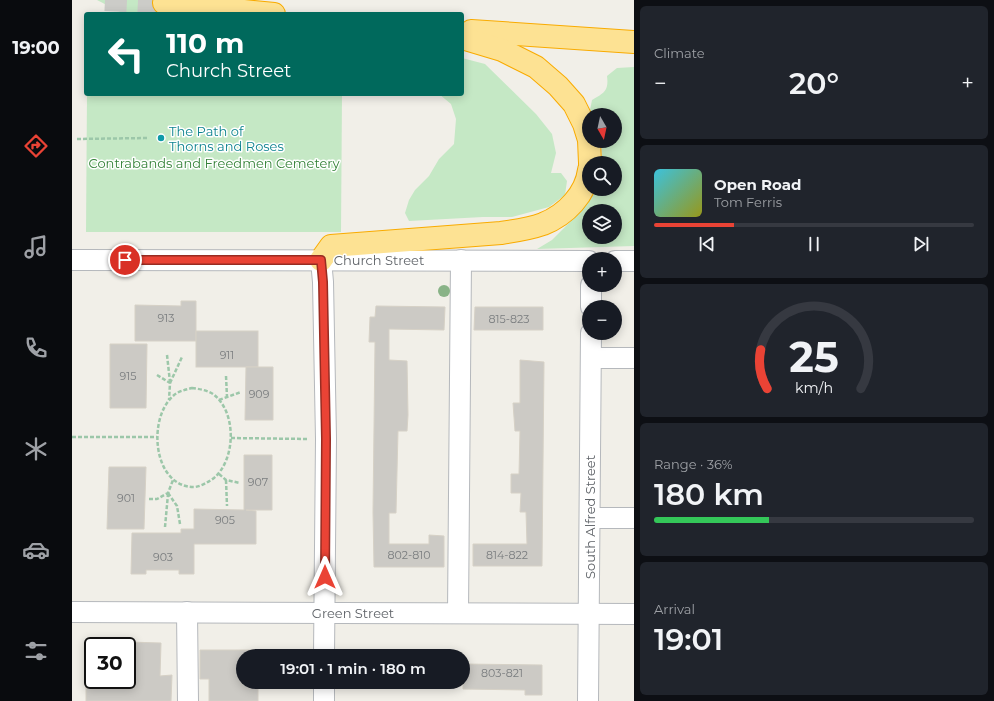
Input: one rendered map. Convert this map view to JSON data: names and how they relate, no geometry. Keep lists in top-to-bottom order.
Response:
{
  "streets": {
    "street": ["Church Street", "South Alfred Street", "Green Street"]
  },
  "crossings": [
    ["South Alfred Street", "Green Street"]
  ],
  "parks": ["Contrabands and Freedmen Cemetery"],
  "places": ["The Path of Thorns and Roses"],
  "house_numbers": [
    "913",
    "815-823",
    "911",
    "915",
    "909",
    "907",
    "901",
    "905",
    "802-810",
    "814-822",
    "903",
    "803-821"
  ],
  "north": "bottom",
  "page": {
    "tabs": "19:00",
    "tile": [
      "Climate",
      ["Range · 36%", "180 km"],
      ["Arrival", "19:01"]
    ],
    "turn": ["110 m", "Church Street"],
    "heat": ["−", "20°", "+"],
    "map_buttons": ["+", "−"],
    "song": ["Open Road", "Tom Ferris"],
    "limit": "30",
    "trip": "19:01 · 1 min · 180 m",
    "gauge": ["25", "km/h"]
  }
}
